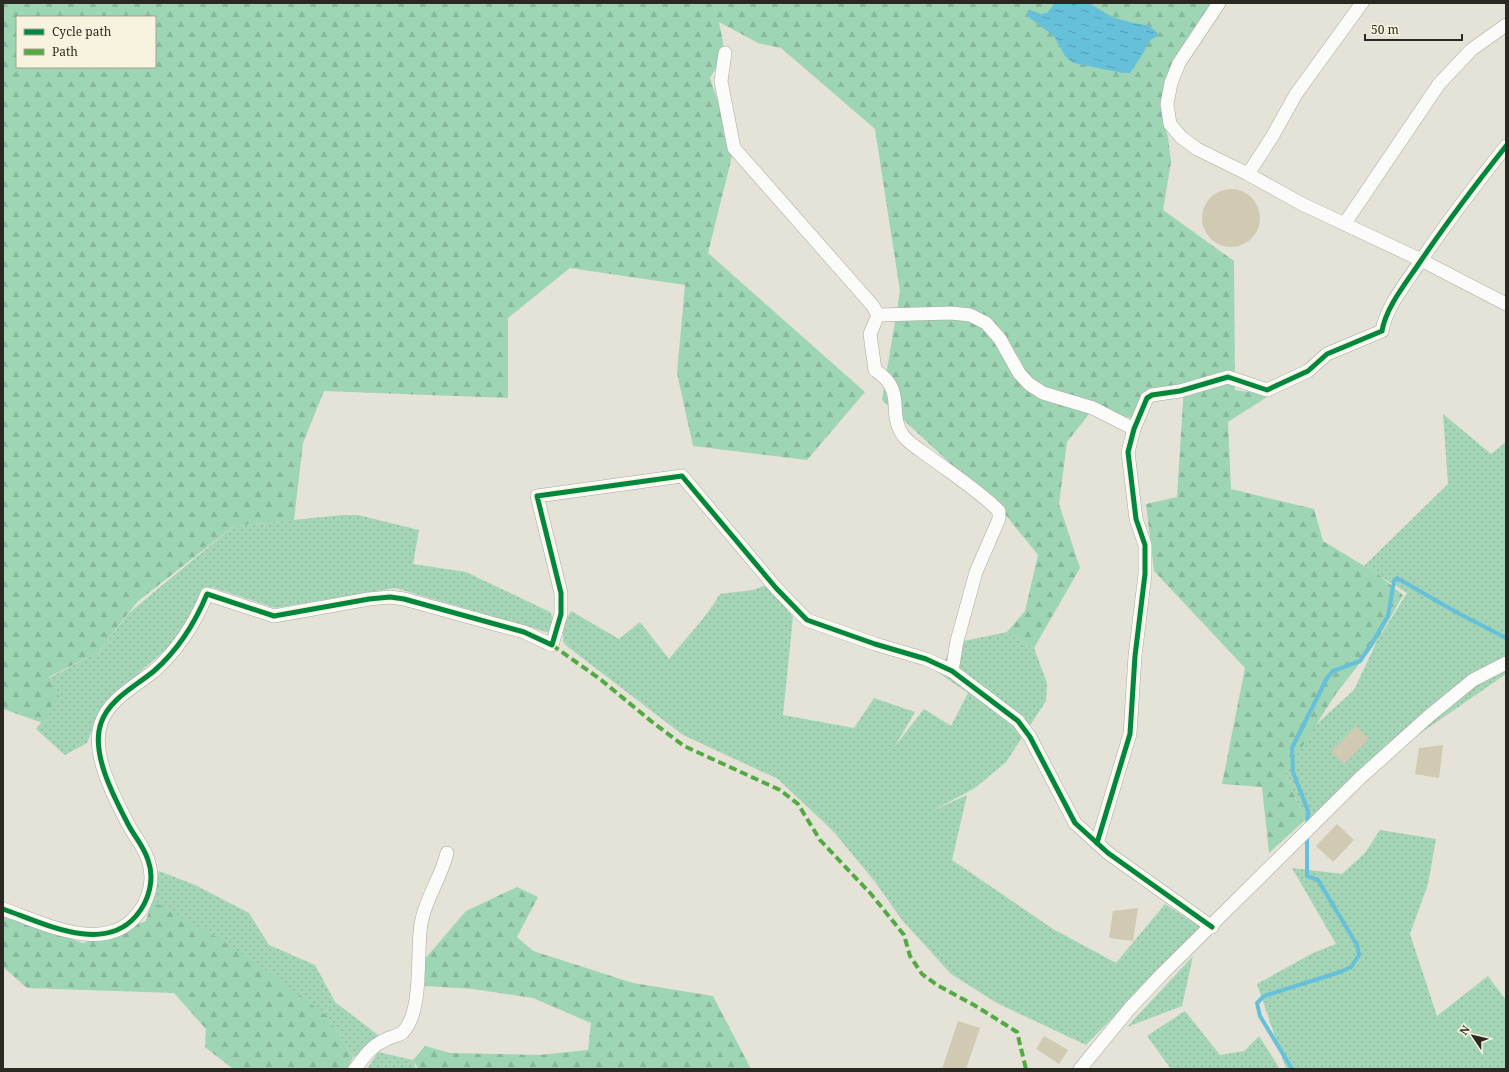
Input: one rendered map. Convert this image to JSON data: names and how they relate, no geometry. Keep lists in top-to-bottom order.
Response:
{
  "legend": ["Cycle path", "Path"],
  "scale_bar": "50 m",
  "north": "top left"
}
